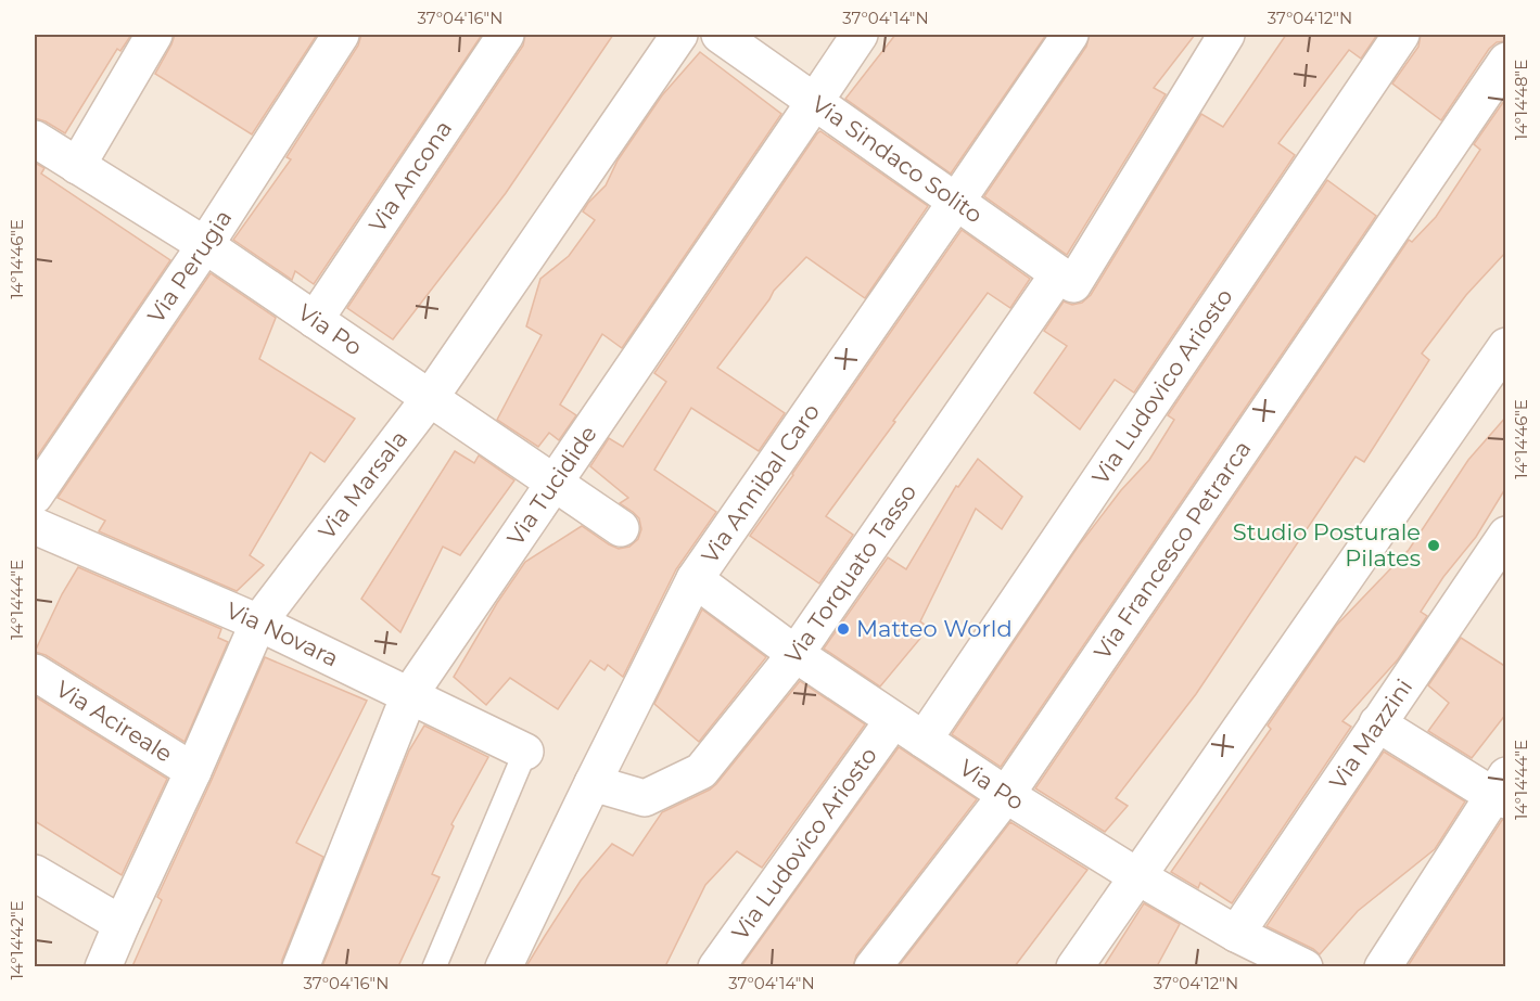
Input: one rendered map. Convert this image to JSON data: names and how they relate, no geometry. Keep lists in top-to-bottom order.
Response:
{
  "streets": {
    "street": [
      "Via Sindaco Solito",
      "Via Ancona",
      "Via Perugia",
      "Via Po",
      "Via Ludovico Ariosto",
      "Via Marsala",
      "Via Annibal Caro",
      "Via Tucidide",
      "Via Francesco Petrarca",
      "Via Torquato Tasso",
      "Via Novara",
      "Via Acireale",
      "Via Mazzini"
    ]
  },
  "crossings": [
    ["Via Sindaco Solito", "Via Annibal Caro"],
    ["Via Sindaco Solito", "Via Tucidide"],
    ["Via Sindaco Solito", "Via Torquato Tasso"],
    ["Via Ancona", "Via Po"],
    ["Via Perugia", "Via Po"],
    ["Via Po", "Via Ludovico Ariosto"],
    ["Via Po", "Via Marsala"],
    ["Via Po", "Via Annibal Caro"],
    ["Via Po", "Via Tucidide"],
    ["Via Po", "Via Francesco Petrarca"],
    ["Via Po", "Via Torquato Tasso"],
    ["Via Po", "Via Mazzini"],
    ["Via Marsala", "Via Novara"],
    ["Via Marsala", "Via Acireale"],
    ["Via Annibal Caro", "Via Torquato Tasso"],
    ["Via Tucidide", "Via Novara"]
  ],
  "places": ["Studio Posturale Pilates", "Matteo World"],
  "coordinates": [
    "37°04'16\"N",
    "37°04'14\"N",
    "37°04'12\"N",
    "14°14'48\"E",
    "14°14'46\"E",
    "14°14'44\"E",
    "14°14'42\"E"
  ]
}
